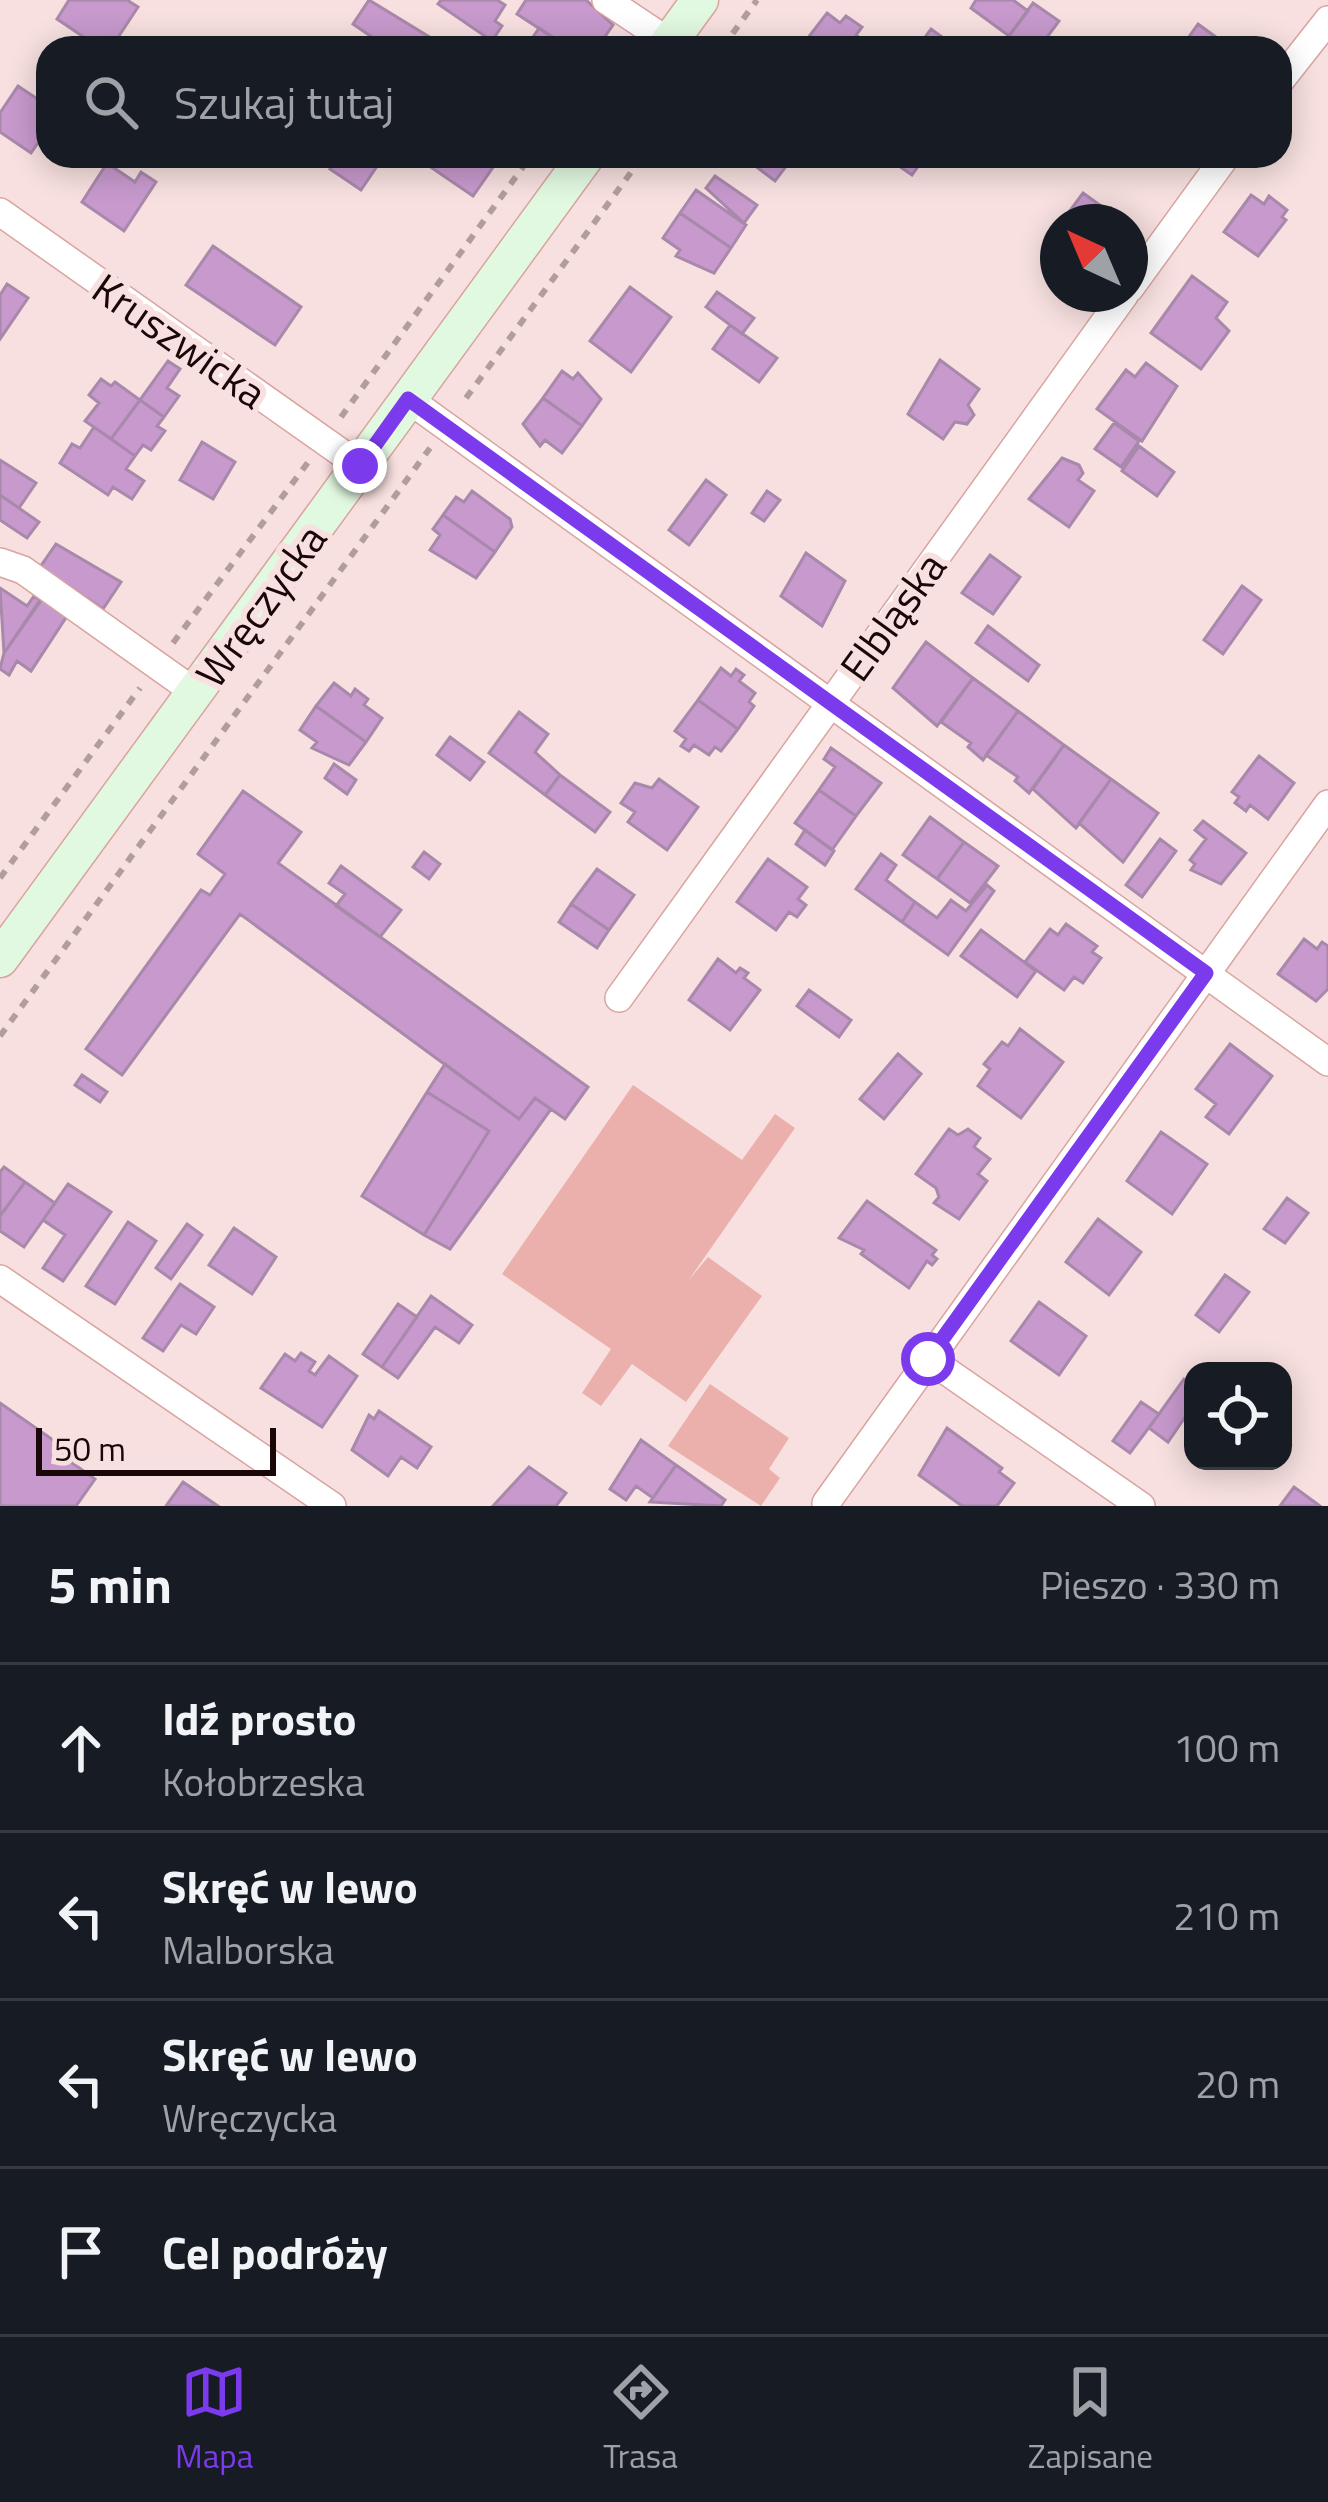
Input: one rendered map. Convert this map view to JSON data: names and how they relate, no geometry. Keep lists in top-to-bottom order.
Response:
{
  "streets": {
    "main road": ["Wręczycka"],
    "street": ["Kruszwicka", "Elbląska"]
  },
  "crossings": [
    ["Kruszwicka", "Wręczycka"]
  ],
  "scale_bar": "50 m",
  "north": "top left",
  "page": {
    "search": "Szukaj tutaj",
    "scale": "50 m",
    "heading": ["5 min", "Pieszo · 330 m"],
    "list": [
      ["Idź prosto", "Kołobrzeska", "100 m"],
      ["Skręć w lewo", "Malborska", "210 m"],
      ["Skręć w lewo", "Wręczycka", "20 m"],
      "Cel podróży"
    ],
    "nav": ["Mapa", "Trasa", "Zapisane"]
  }
}
